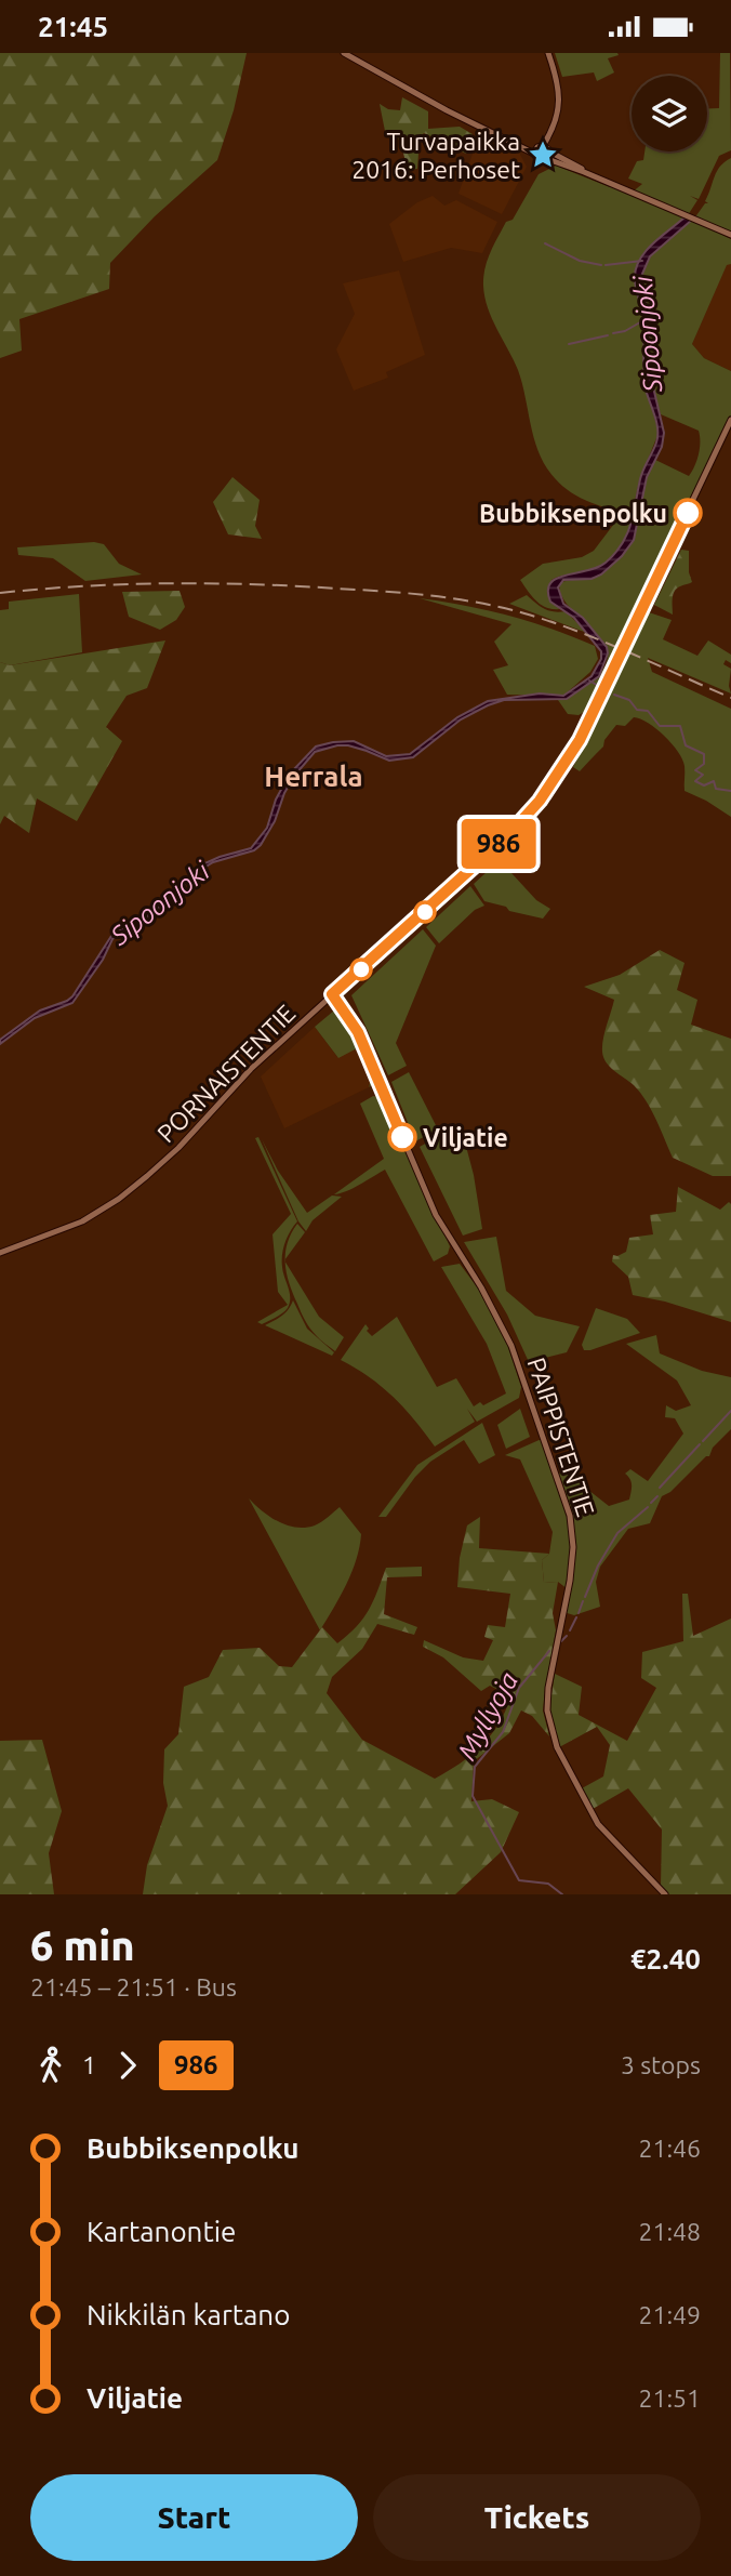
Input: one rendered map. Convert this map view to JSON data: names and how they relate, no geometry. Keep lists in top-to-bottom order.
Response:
{
  "streets": {
    "street": ["PORNAISTENTIE", "PAIPPISTENTIE"]
  },
  "crossings": [
    ["PORNAISTENTIE", "PAIPPISTENTIE"]
  ],
  "districts": ["Herrala"],
  "water": ["Sipoonjoki", "Myllyoja"],
  "places": {
    "place": ["Turvapaikka 2016: Perhoset"],
    "other": ["Bubbiksenpolku", "Viljatie"]
  },
  "lines": ["bus line 986"],
  "page": {
    "status": "21:45",
    "on_map": "986",
    "heading": ["6 min", "21:45 – 21:51 · Bus", "€2.40"],
    "legs": ["1", "986", "3 stops"],
    "list": [
      {
        "name": "Bubbiksenpolku",
        "value": "21:46"
      },
      {
        "name": "Kartanontie",
        "value": "21:48"
      },
      {
        "name": "Nikkilän kartano",
        "value": "21:49"
      },
      {
        "name": "Viljatie",
        "value": "21:51"
      }
    ],
    "buttons": ["Start", "Tickets"]
  }
}
